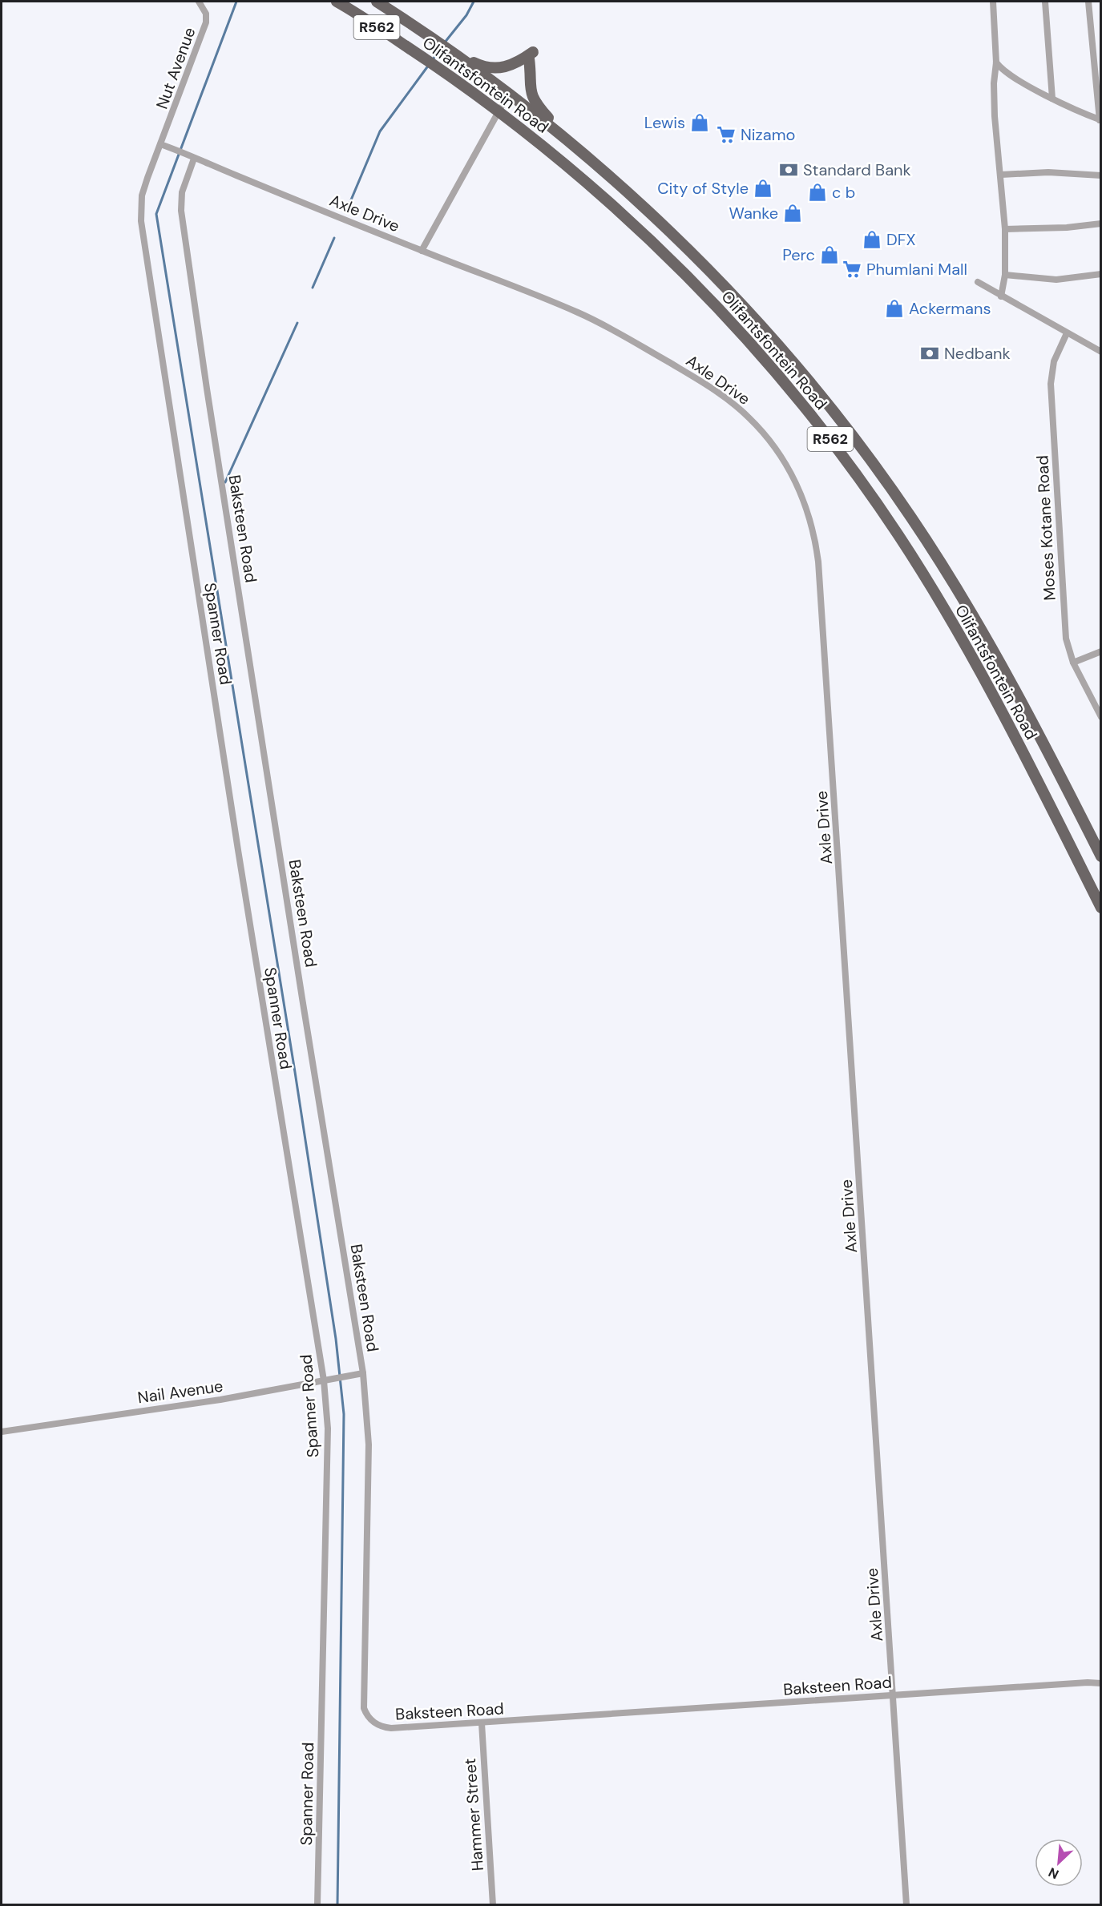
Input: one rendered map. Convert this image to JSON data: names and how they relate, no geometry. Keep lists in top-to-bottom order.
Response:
{
  "streets": {
    "main road": ["R562", "Olifantsfontein Road"],
    "street": [
      "Nut Avenue",
      "Axle Drive",
      "Moses Kotane Road",
      "Baksteen Road",
      "Spanner Road",
      "Nail Avenue",
      "Hammer Street"
    ]
  },
  "crossings": [
    ["Nut Avenue", "Axle Drive"],
    ["Nut Avenue", "Spanner Road"],
    ["Axle Drive", "Baksteen Road"],
    ["Axle Drive", "Spanner Road"],
    ["Baksteen Road", "Nail Avenue"],
    ["Baksteen Road", "Hammer Street"],
    ["Spanner Road", "Nail Avenue"]
  ],
  "places": {
    "shop": [
      "Lewis",
      "City of Style",
      "c b",
      "Wanke",
      "DFX",
      "Perc",
      "Ackermans"
    ],
    "supermarket": ["Nizamo", "Phumlani Mall"],
    "bank": ["Standard Bank", "Nedbank"]
  },
  "north": "bottom left"
}
